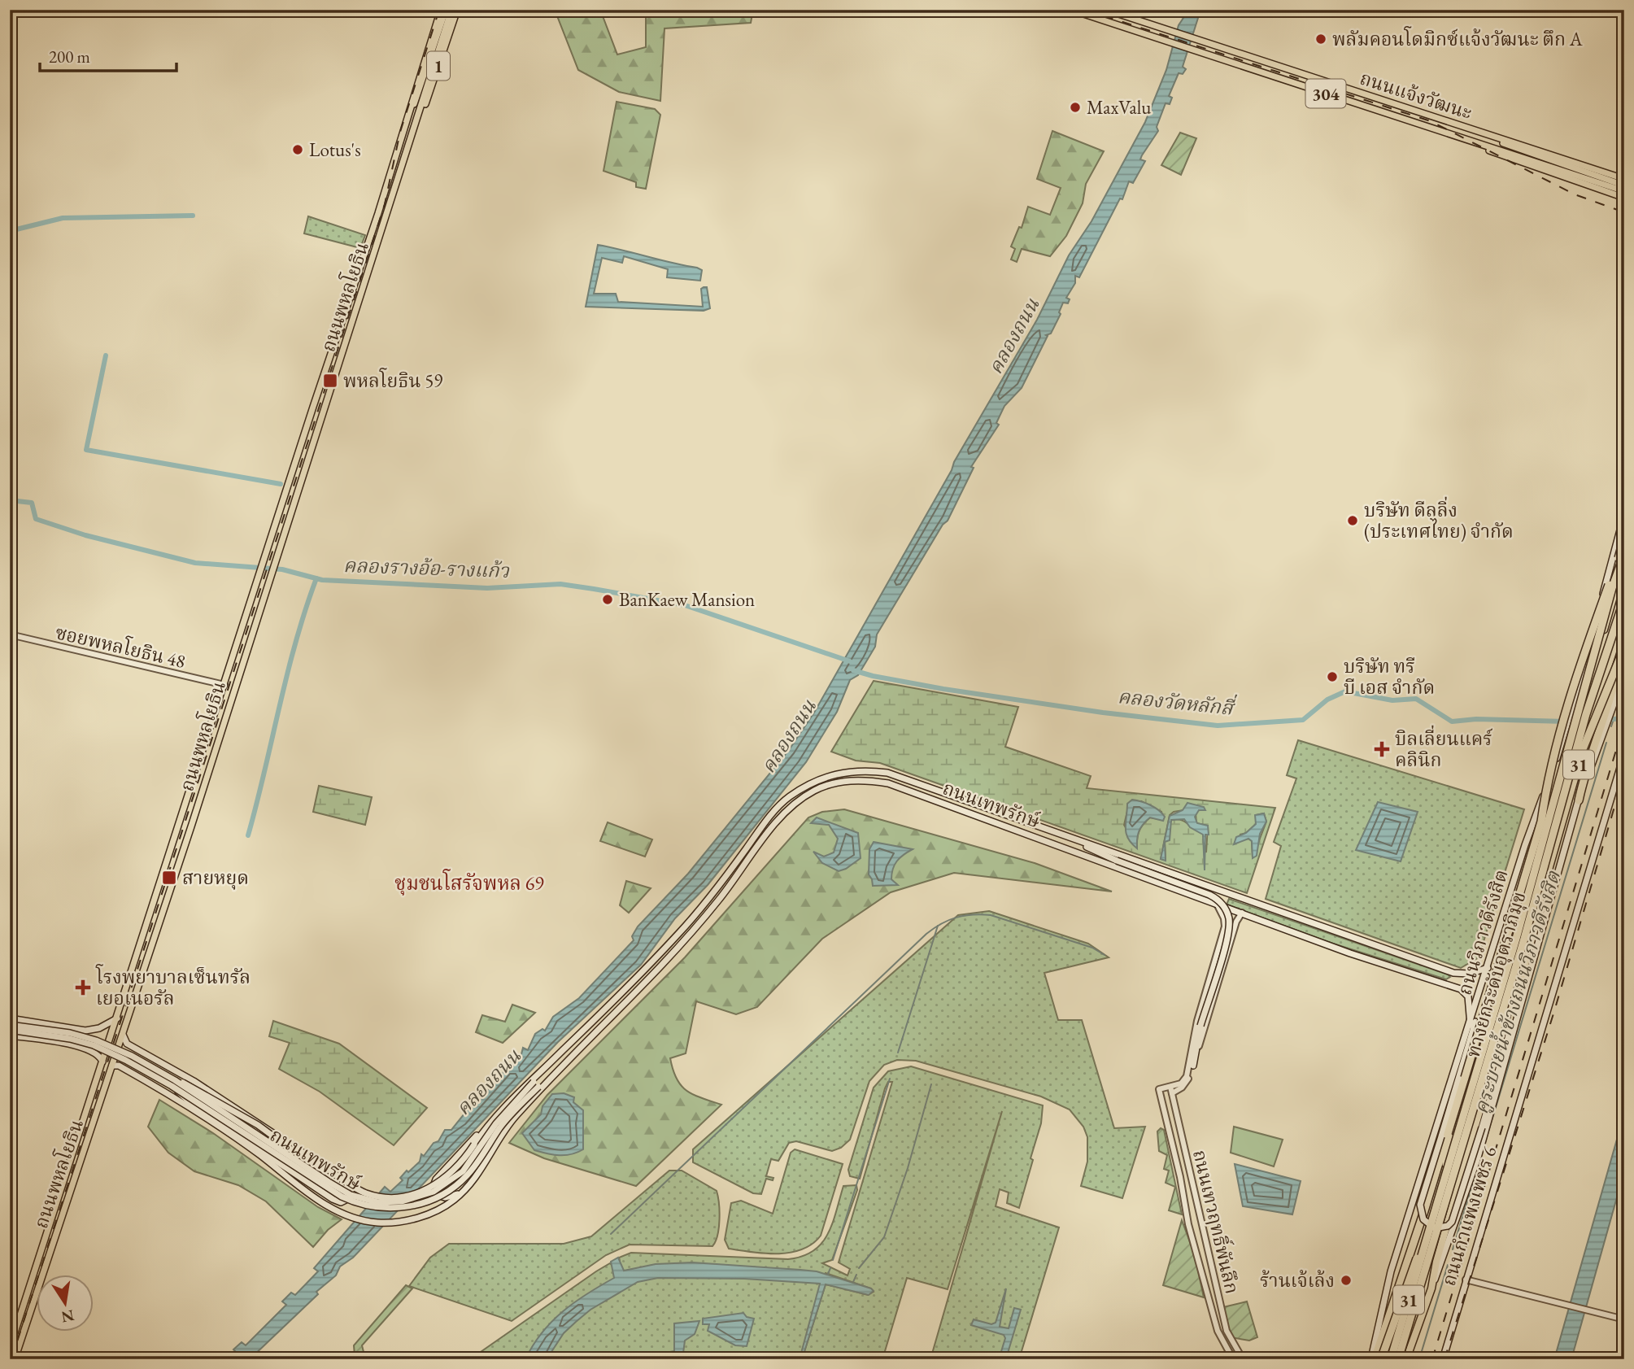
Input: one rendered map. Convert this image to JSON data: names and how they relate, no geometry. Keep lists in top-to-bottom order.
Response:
{
  "streets": {
    "highway": ["31", "ถนนวิภาวดีรังสิต", "ทางยกระดับอุตราภิมุข"],
    "main road": [
      "1",
      "304",
      "ถนนแจ้งวัฒนะ",
      "ถนนพหลโยธิน",
      "ถนนเทพรักษ์",
      "ถนนกำแพงเพชร 6"
    ],
    "street": ["ซอยพหลโยธิน 48", "ถนนเทวฤทธิ์พันลึก"]
  },
  "crossings": [
    ["ถนนพหลโยธิน", "ซอยพหลโยธิน 48"],
    ["ถนนพหลโยธิน", "ถนนเทพรักษ์"],
    ["ถนนเทพรักษ์", "ถนนวิภาวดีรังสิต"],
    ["ถนนวิภาวดีรังสิต", "ทางยกระดับอุตราภิมุข"]
  ],
  "districts": ["ชุมชนโสรัจพหล 69"],
  "water": [
    "คลองถนน",
    "คลองรางอ้อ-รางแก้ว",
    "คลองวัดหลักสี่",
    "คูระบายน้ำข้างถนนวิภาวดีรังสิต"
  ],
  "places": {
    "other": [
      "พลัมคอนโดมิกซ์แจ้งวัฒนะ ตึก A",
      "MaxValu",
      "Lotus's",
      "บริษัท ดีลลิ่ง (ประเทศไทย) จำกัด",
      "BanKaew Mansion",
      "บริษัท ทรี บี เอส จำกัด",
      "ร้านเจ้เล้ง"
    ],
    "transit": ["พหลโยธิน 59", "สายหยุด"],
    "health": ["บิลเลี่ยนแคร์ คลินิก", "โรงพยาบาลเซ็นทรัล เยอเนอรัล"]
  },
  "scale_bar": "200 m",
  "north": "bottom"
}
